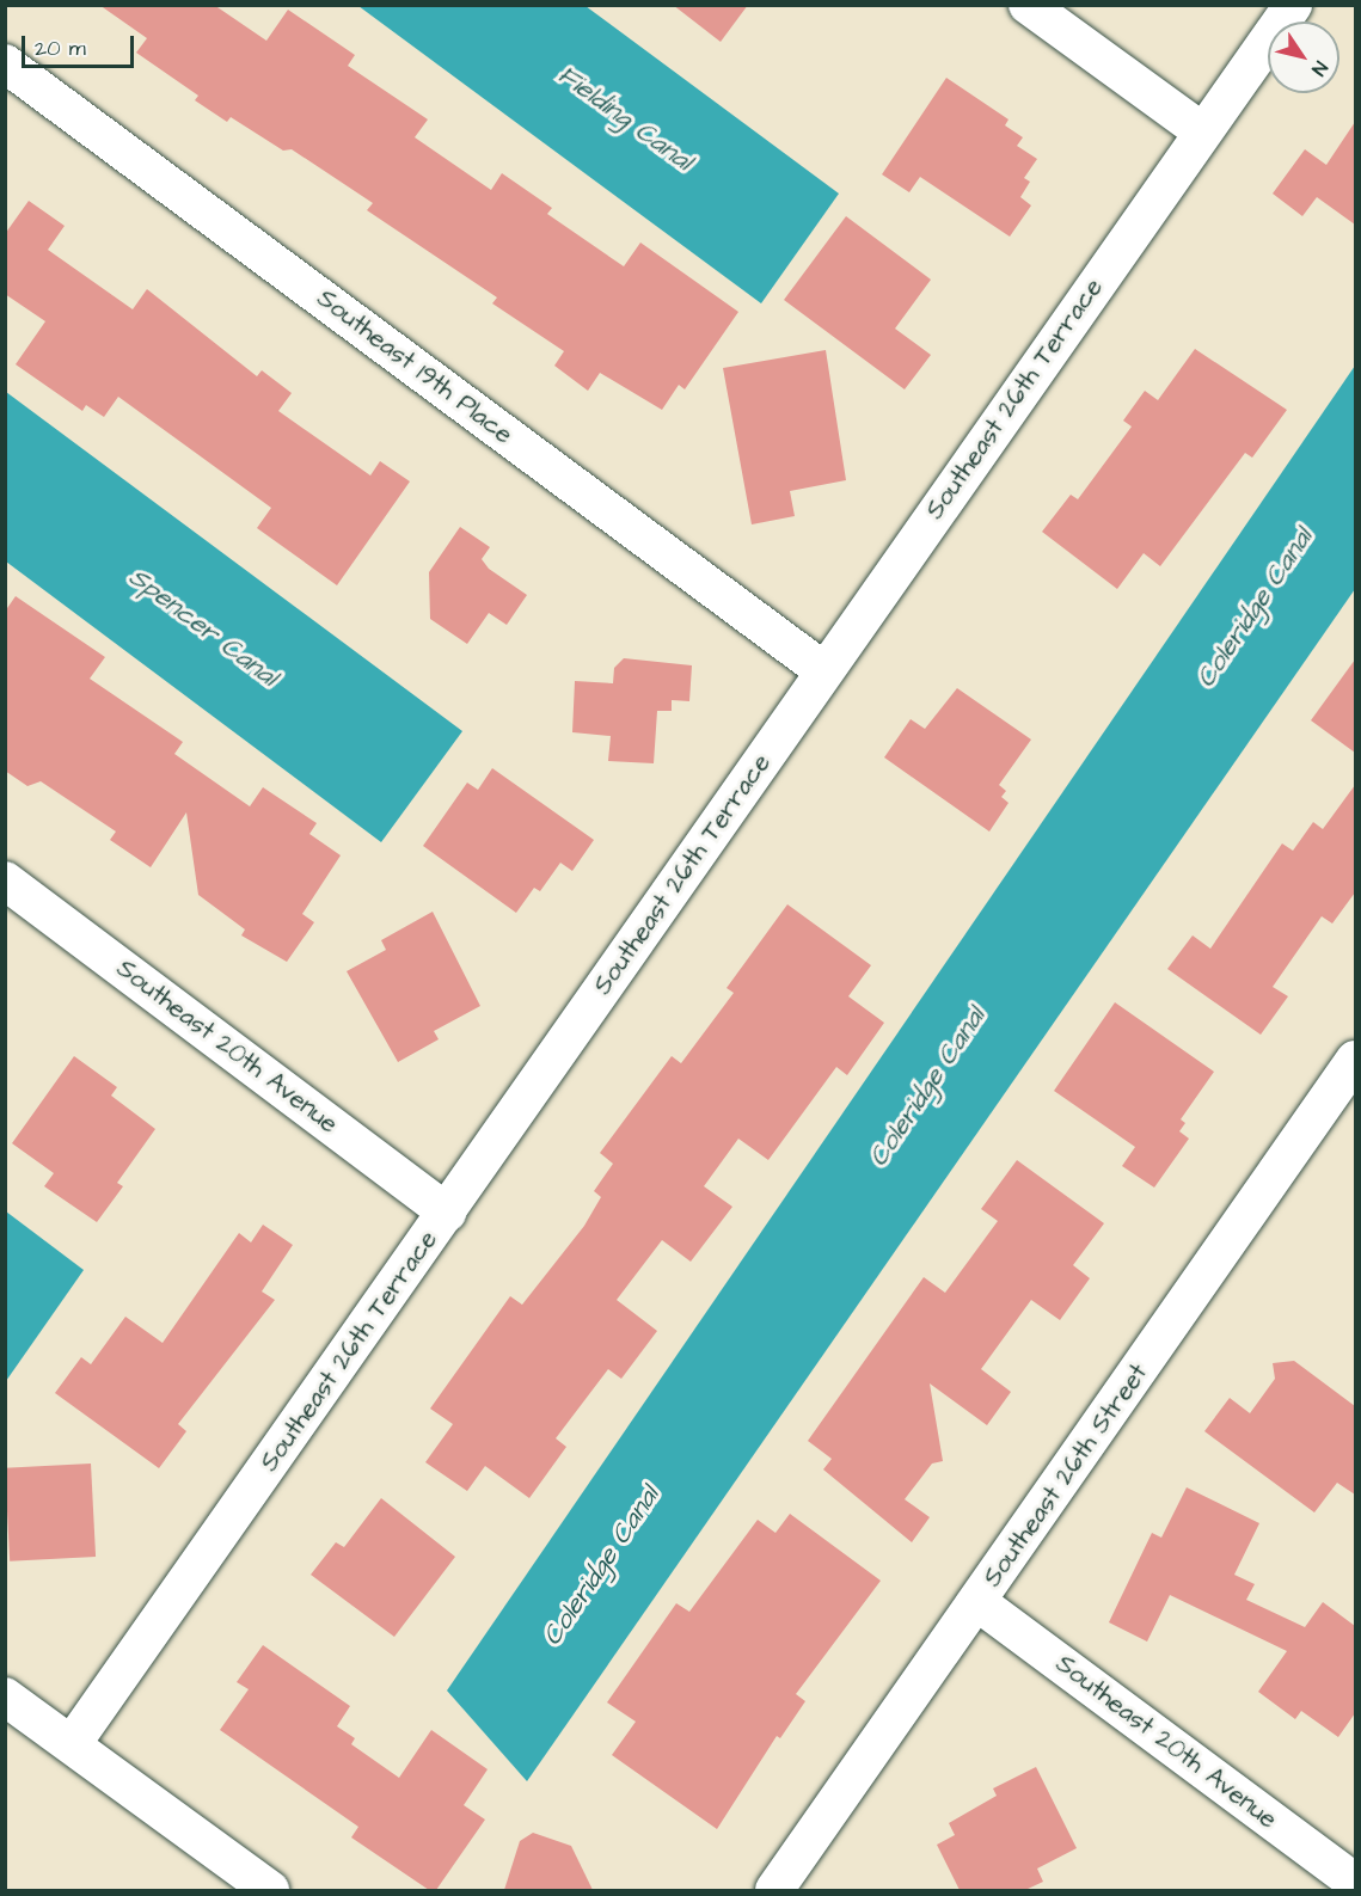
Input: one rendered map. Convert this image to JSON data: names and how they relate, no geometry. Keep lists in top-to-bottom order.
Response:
{
  "streets": {
    "street": [
      "Southeast 19th Place",
      "Southeast 26th Terrace",
      "Southeast 20th Avenue",
      "Southeast 26th Street"
    ]
  },
  "crossings": [
    ["Southeast 19th Place", "Southeast 26th Terrace"],
    ["Southeast 26th Terrace", "Southeast 20th Avenue"],
    ["Southeast 20th Avenue", "Southeast 26th Street"]
  ],
  "water": ["Fielding Canal", "Coleridge Canal", "Spencer Canal"],
  "scale_bar": "20 m",
  "north": "bottom right"
}
